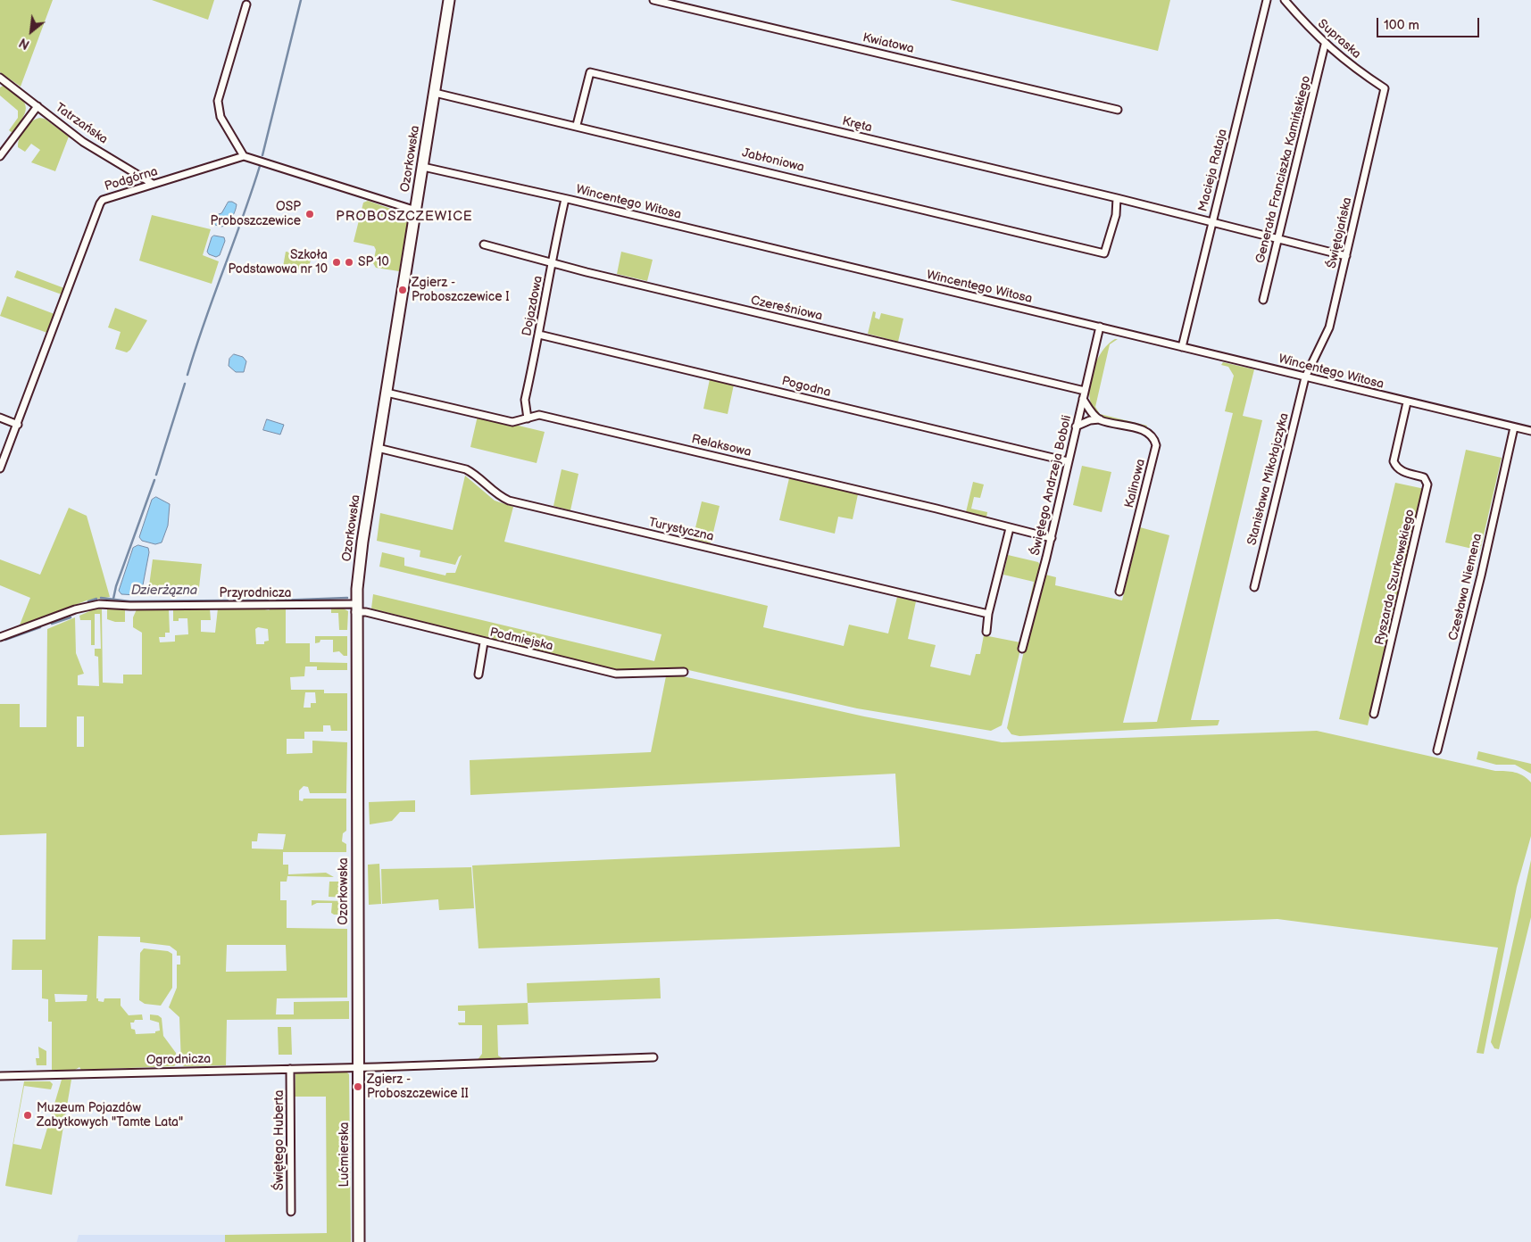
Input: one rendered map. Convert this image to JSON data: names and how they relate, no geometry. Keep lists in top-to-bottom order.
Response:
{
  "streets": {
    "main road": ["Ozorkowska", "Lućmierska"],
    "street": [
      "Supraska",
      "Kwiatowa",
      "Tatrzańska",
      "Kręta",
      "Jabłoniowa",
      "Generała Franciszka Kamińskiego",
      "Macieja Rataja",
      "Podgórna",
      "Wincentego Witosa",
      "Świętojańska",
      "Dojazdowa",
      "Czereśniowa",
      "Pogodna",
      "Relaksowa",
      "Stanisława Mikołajczyka",
      "Kalinowa",
      "Świętego Andrzeja Boboli",
      "Turystyczna",
      "Ryszarda Szurkowskiego",
      "Czesława Niemena",
      "Przyrodnicza",
      "Podmiejska",
      "Ogrodnicza",
      "Świętego Huberta"
    ]
  },
  "crossings": [
    ["Supraska", "Generała Franciszka Kamińskiego"],
    ["Supraska", "Świętojańska"],
    ["Tatrzańska", "Podgórna"],
    ["Kręta", "Jabłoniowa"],
    ["Ozorkowska", "Jabłoniowa"],
    ["Ozorkowska", "Wincentego Witosa"],
    ["Ozorkowska", "Relaksowa"],
    ["Ozorkowska", "Turystyczna"],
    ["Ozorkowska", "Przyrodnicza"],
    ["Ozorkowska", "Podmiejska"],
    ["Ozorkowska", "Ogrodnicza"],
    ["Ozorkowska", "Lućmierska"],
    ["Macieja Rataja", "Wincentego Witosa"],
    ["Wincentego Witosa", "Świętojańska"],
    ["Wincentego Witosa", "Dojazdowa"],
    ["Wincentego Witosa", "Stanisława Mikołajczyka"],
    ["Wincentego Witosa", "Świętego Andrzeja Boboli"],
    ["Wincentego Witosa", "Ryszarda Szurkowskiego"],
    ["Wincentego Witosa", "Czesława Niemena"],
    ["Świętojańska", "Stanisława Mikołajczyka"],
    ["Dojazdowa", "Czereśniowa"],
    ["Dojazdowa", "Pogodna"],
    ["Dojazdowa", "Relaksowa"],
    ["Czereśniowa", "Świętego Andrzeja Boboli"],
    ["Pogodna", "Świętego Andrzeja Boboli"],
    ["Relaksowa", "Świętego Andrzeja Boboli"],
    ["Przyrodnicza", "Podmiejska"],
    ["Ogrodnicza", "Świętego Huberta"],
    ["Ogrodnicza", "Lućmierska"]
  ],
  "districts": ["PROBOSZCZEWICE"],
  "water": ["Dzierżązna"],
  "places": [
    "OSP Proboszczewice",
    "Szkoła Podstawowa nr 10",
    "SP 10",
    "Zgierz - Proboszczewice I",
    "Zgierz - Proboszczewice II",
    "Muzeum Pojazdów Zabytkowych \"Tamte Lata\""
  ],
  "scale_bar": "100 m",
  "north": "bottom left"
}
